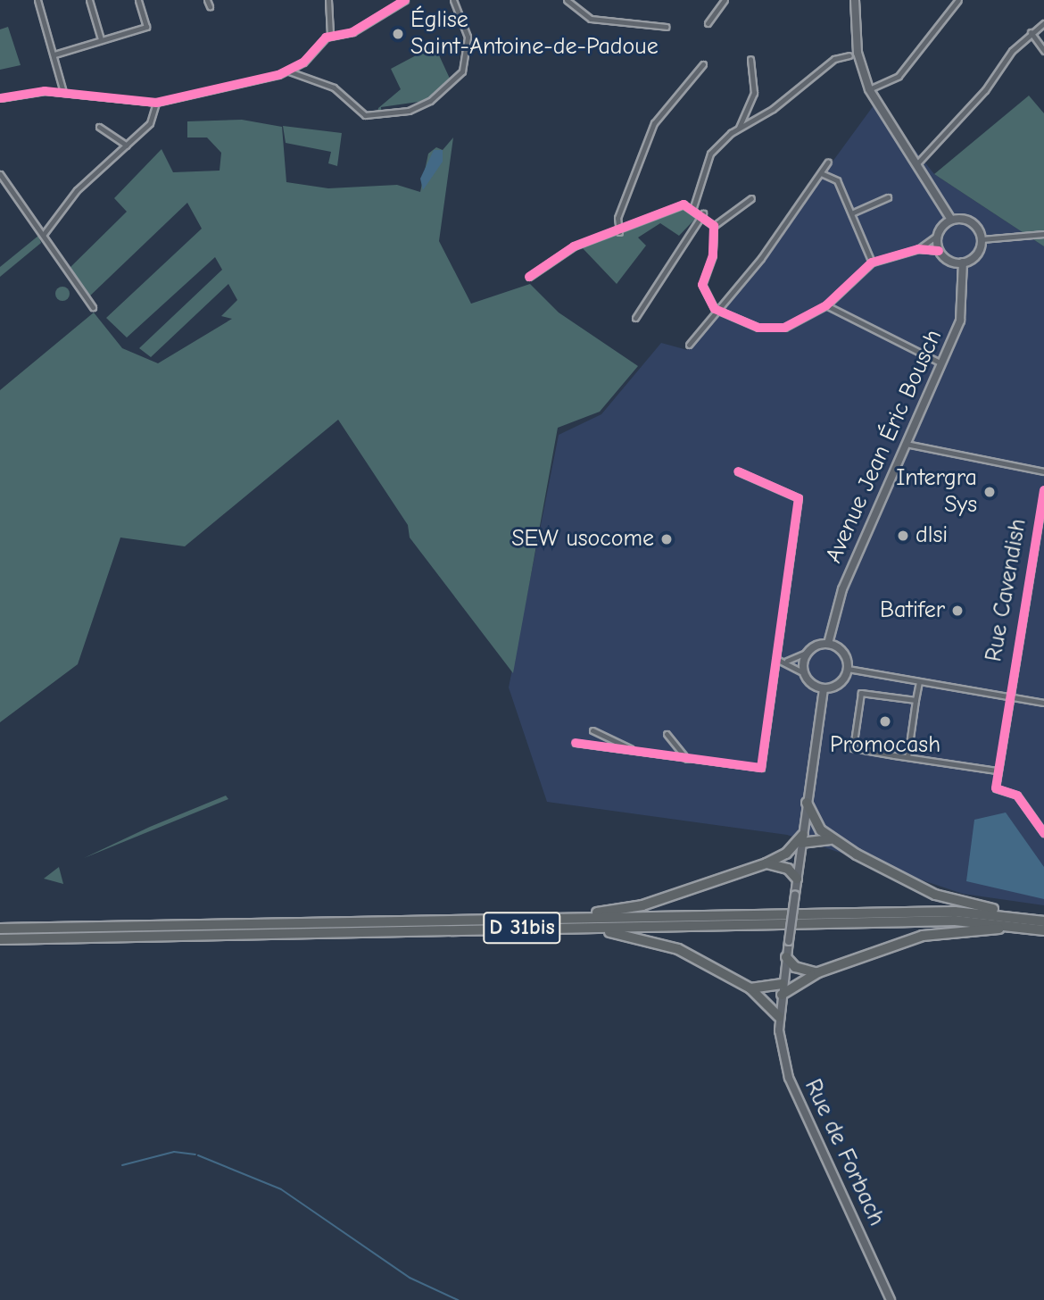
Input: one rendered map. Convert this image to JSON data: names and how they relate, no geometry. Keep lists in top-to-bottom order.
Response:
{
  "streets": {
    "highway": ["D 31bis"],
    "main road": ["Avenue Jean Éric Bousch", "Rue de Forbach"],
    "street": ["Rue Cavendish"]
  },
  "crossings": [
    ["Avenue Jean Éric Bousch", "Rue de Forbach"]
  ],
  "places": [
    "Église Saint-Antoine-de-Padoue",
    "Intergra Sys",
    "dlsi",
    "SEW usocome",
    "Batifer",
    "Promocash"
  ]
}
